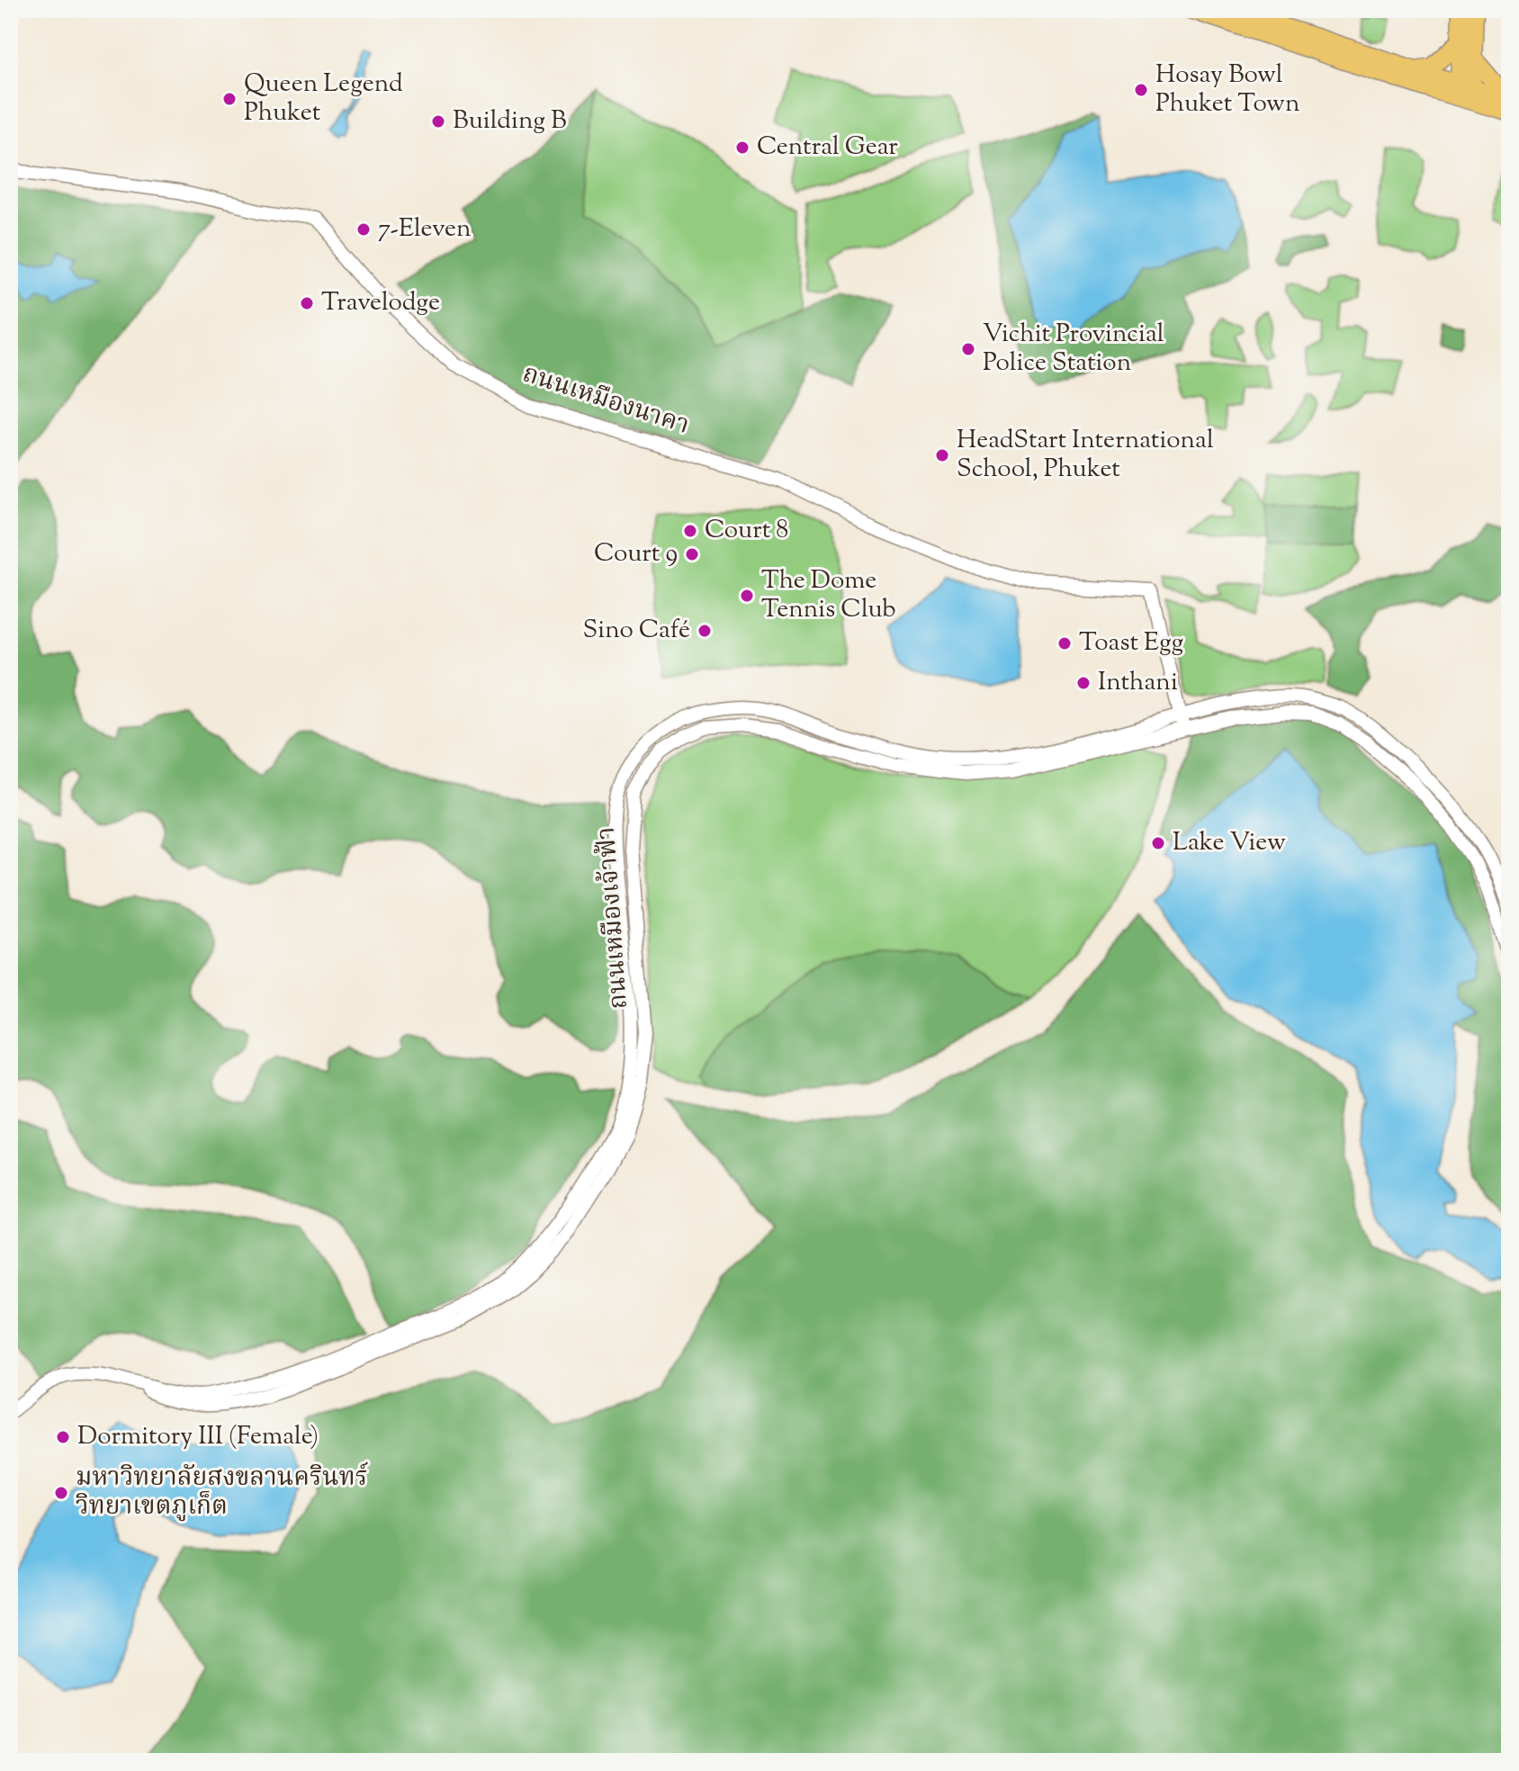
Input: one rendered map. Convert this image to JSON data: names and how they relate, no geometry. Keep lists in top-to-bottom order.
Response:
{
  "streets": {
    "street": ["ถนนเหมืองนาคา", "ถนนเหมืองเจ้าฟ้า"]
  },
  "crossings": [
    ["ถนนเหมืองนาคา", "ถนนเหมืองเจ้าฟ้า"]
  ],
  "places": [
    "Hosay Bowl Phuket Town",
    "Queen Legend Phuket",
    "Building B",
    "Central Gear",
    "7-Eleven",
    "Travelodge",
    "Vichit Provincial Police Station",
    "HeadStart International School, Phuket",
    "Court 8",
    "Court 9",
    "The Dome Tennis Club",
    "Sino Café",
    "Toast Egg",
    "Inthani",
    "Lake View",
    "Dormitory III (Female)",
    "มหาวิทยาลัยสงขลานครินทร์ วิทยาเขตภูเก็ต"
  ]
}
